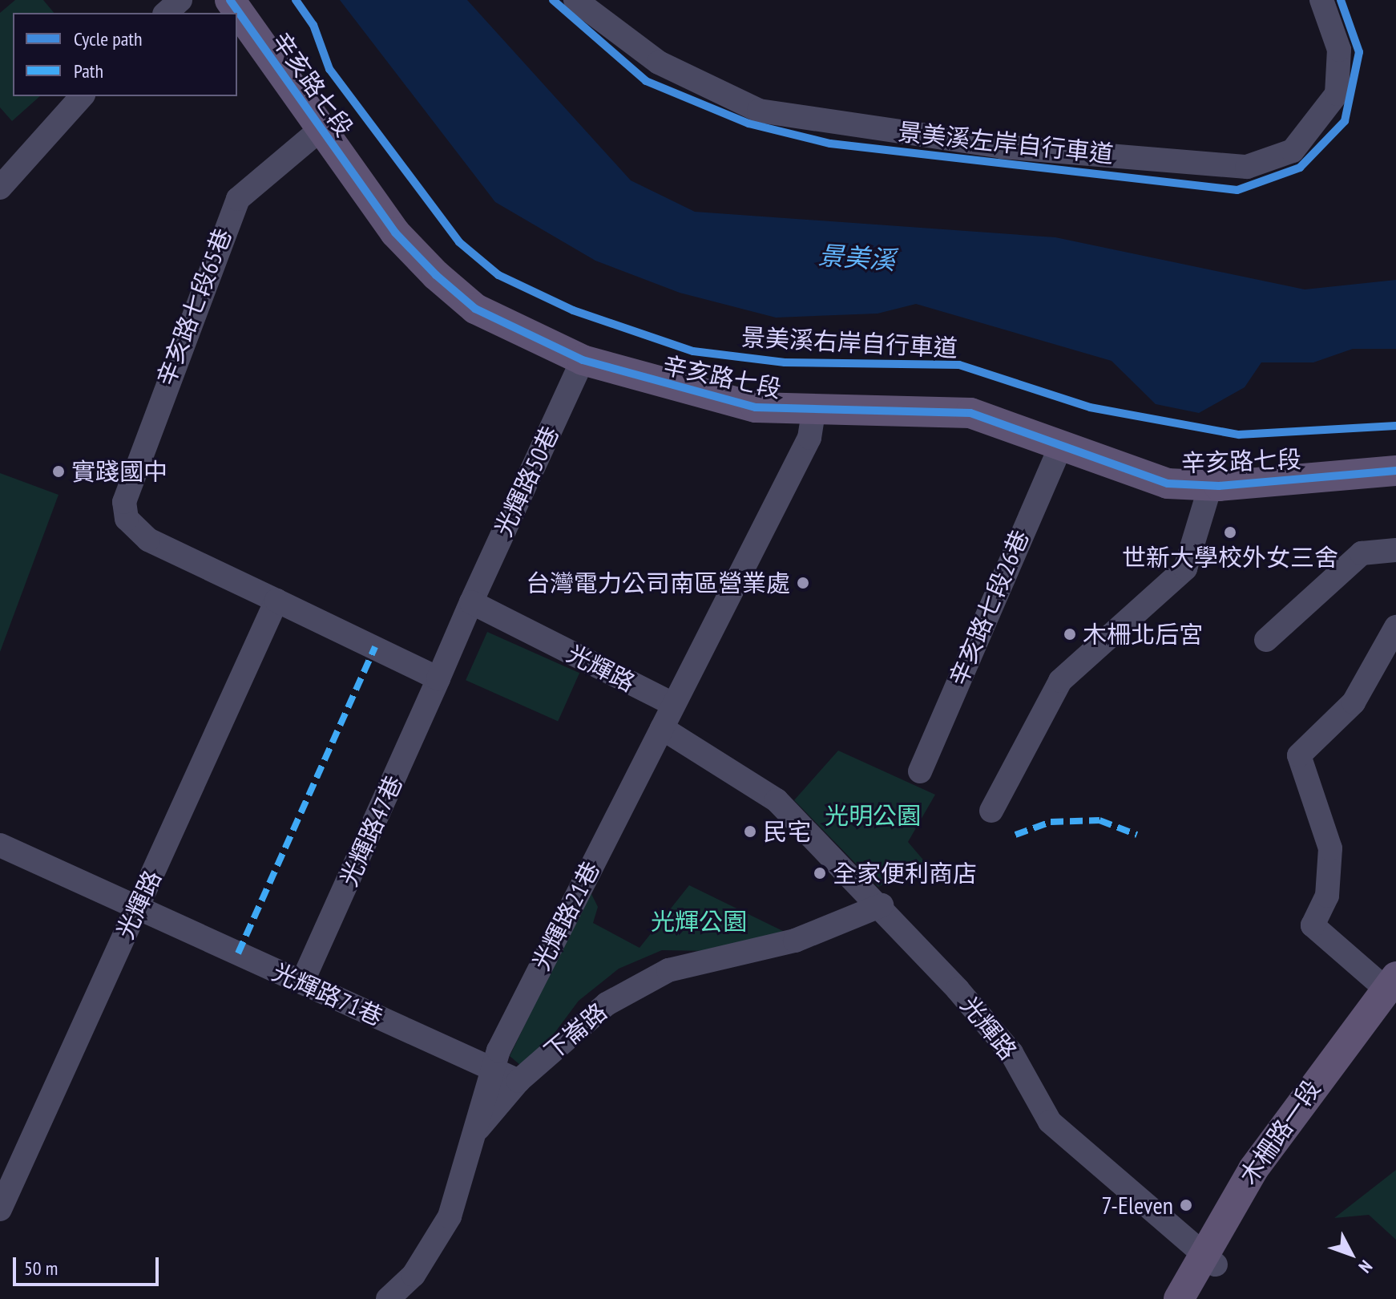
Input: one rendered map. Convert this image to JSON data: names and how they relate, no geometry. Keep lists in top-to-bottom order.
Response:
{
  "streets": {
    "main road": ["辛亥路七段", "木柵路一段"],
    "street": [
      "辛亥路七段65巷",
      "光輝路50巷",
      "辛亥路七段26巷",
      "光輝路",
      "光輝路47巷",
      "光輝路21巷",
      "光輝路71巷",
      "下崙路"
    ],
    "cycle path": ["景美溪左岸自行車道", "景美溪右岸自行車道"]
  },
  "crossings": [
    ["辛亥路七段", "辛亥路七段65巷"],
    ["辛亥路七段", "光輝路50巷"],
    ["辛亥路七段", "辛亥路七段26巷"],
    ["辛亥路七段65巷", "光輝路"],
    ["光輝路50巷", "光輝路"],
    ["光輝路", "光輝路21巷"],
    ["光輝路", "光輝路71巷"],
    ["光輝路", "下崙路"],
    ["光輝路", "木柵路一段"],
    ["光輝路47巷", "光輝路71巷"],
    ["光輝路21巷", "光輝路71巷"],
    ["光輝路21巷", "下崙路"],
    ["光輝路71巷", "下崙路"]
  ],
  "water": ["景美溪"],
  "parks": ["光明公園", "光輝公園"],
  "places": [
    "實踐國中",
    "世新大學校外女三舍",
    "台灣電力公司南區營業處",
    "木柵北后宮",
    "民宅",
    "全家便利商店",
    "7-Eleven"
  ],
  "legend": ["Cycle path", "Path"],
  "scale_bar": "50 m",
  "north": "bottom right"
}
